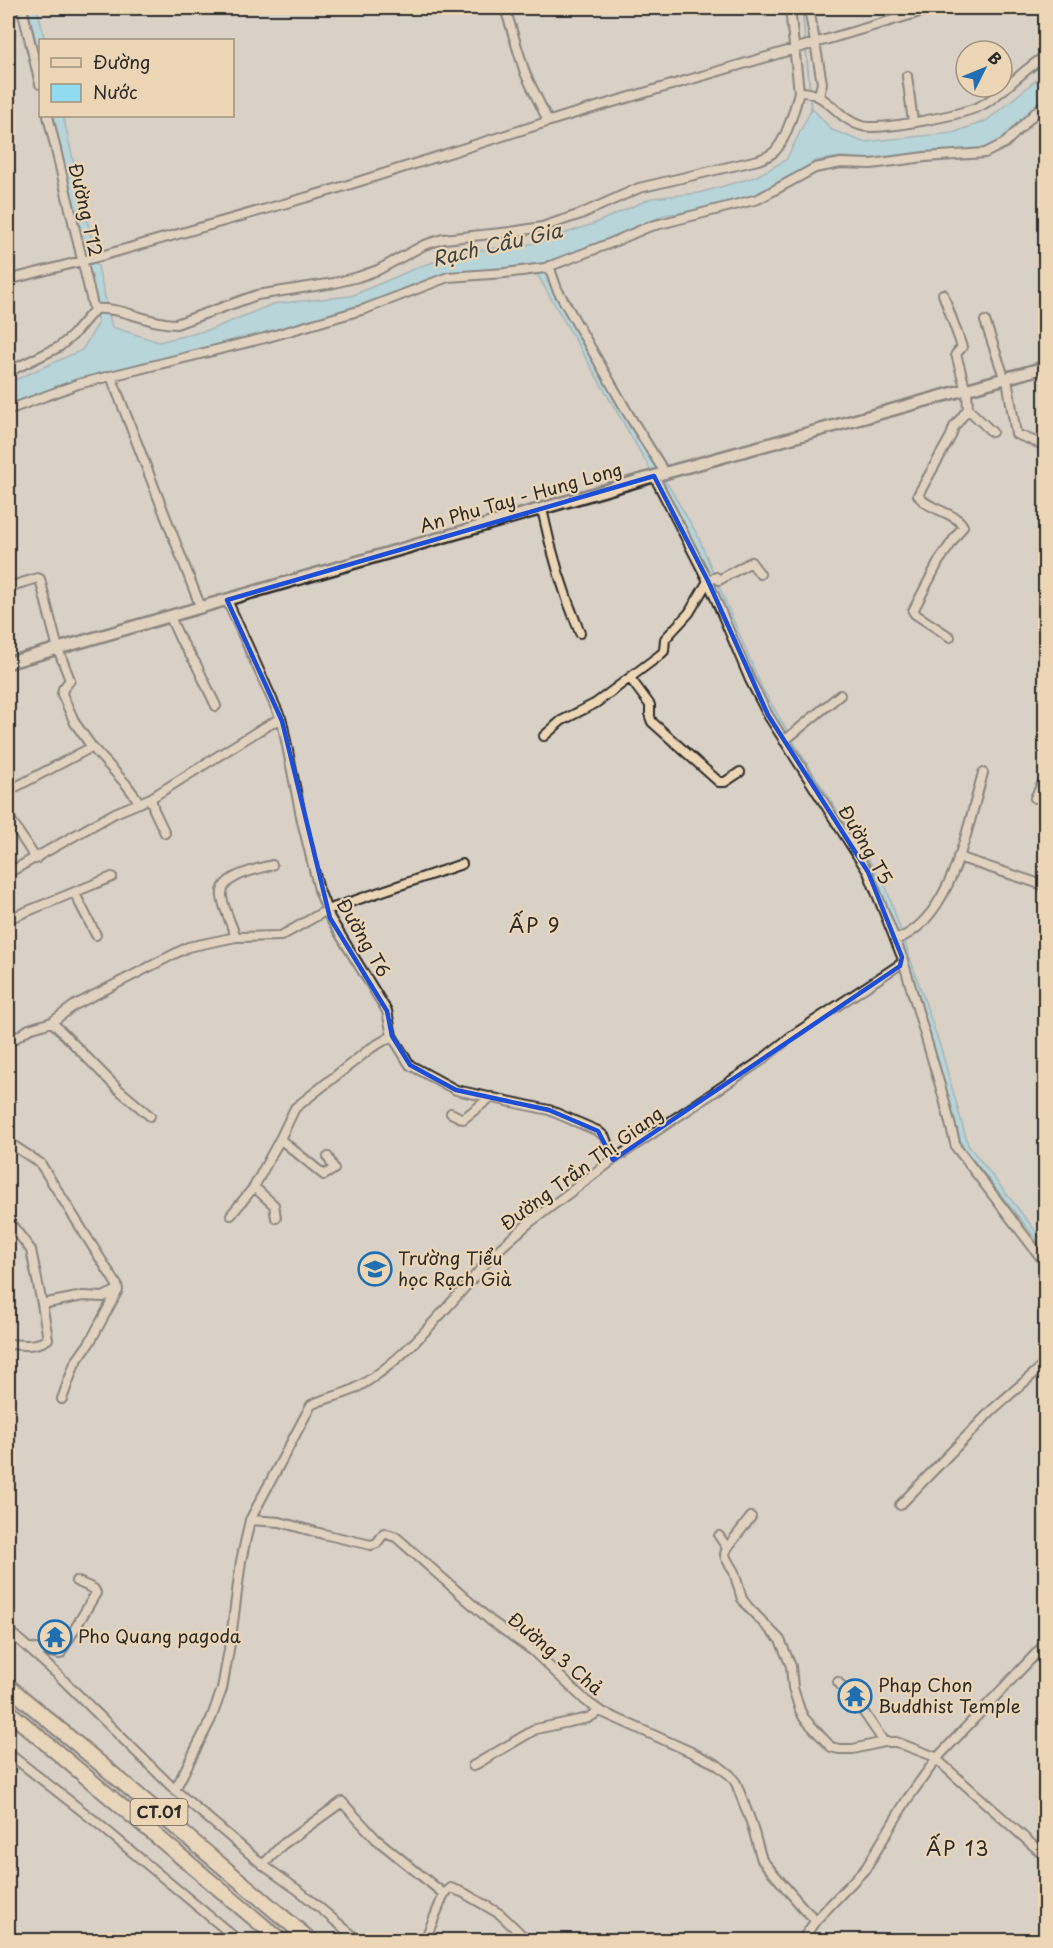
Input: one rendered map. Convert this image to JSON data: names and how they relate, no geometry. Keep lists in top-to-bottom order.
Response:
{
  "streets": {
    "highway": ["CT.01"],
    "street": [
      "Đường T12",
      "An Phu Tay - Hung Long",
      "Đường T5",
      "Đường T6",
      "Đường Trần Thị Giang",
      "Đường 3 Chả"
    ]
  },
  "crossings": [
    ["An Phu Tay - Hung Long", "Đường T5"],
    ["An Phu Tay - Hung Long", "Đường T6"],
    ["Đường T5", "Đường Trần Thị Giang"],
    ["Đường T6", "Đường Trần Thị Giang"],
    ["Đường Trần Thị Giang", "Đường 3 Chả"]
  ],
  "districts": ["ẤP 9", "ẤP 13"],
  "water": ["Rạch Cầu Gia"],
  "places": {
    "school or university": ["Trường Tiểu học Rạch Già"],
    "temple": ["Pho Quang pagoda", "Phap Chon Buddhist Temple"]
  },
  "legend": ["Đường", "Nước"],
  "north": "top right"
}
